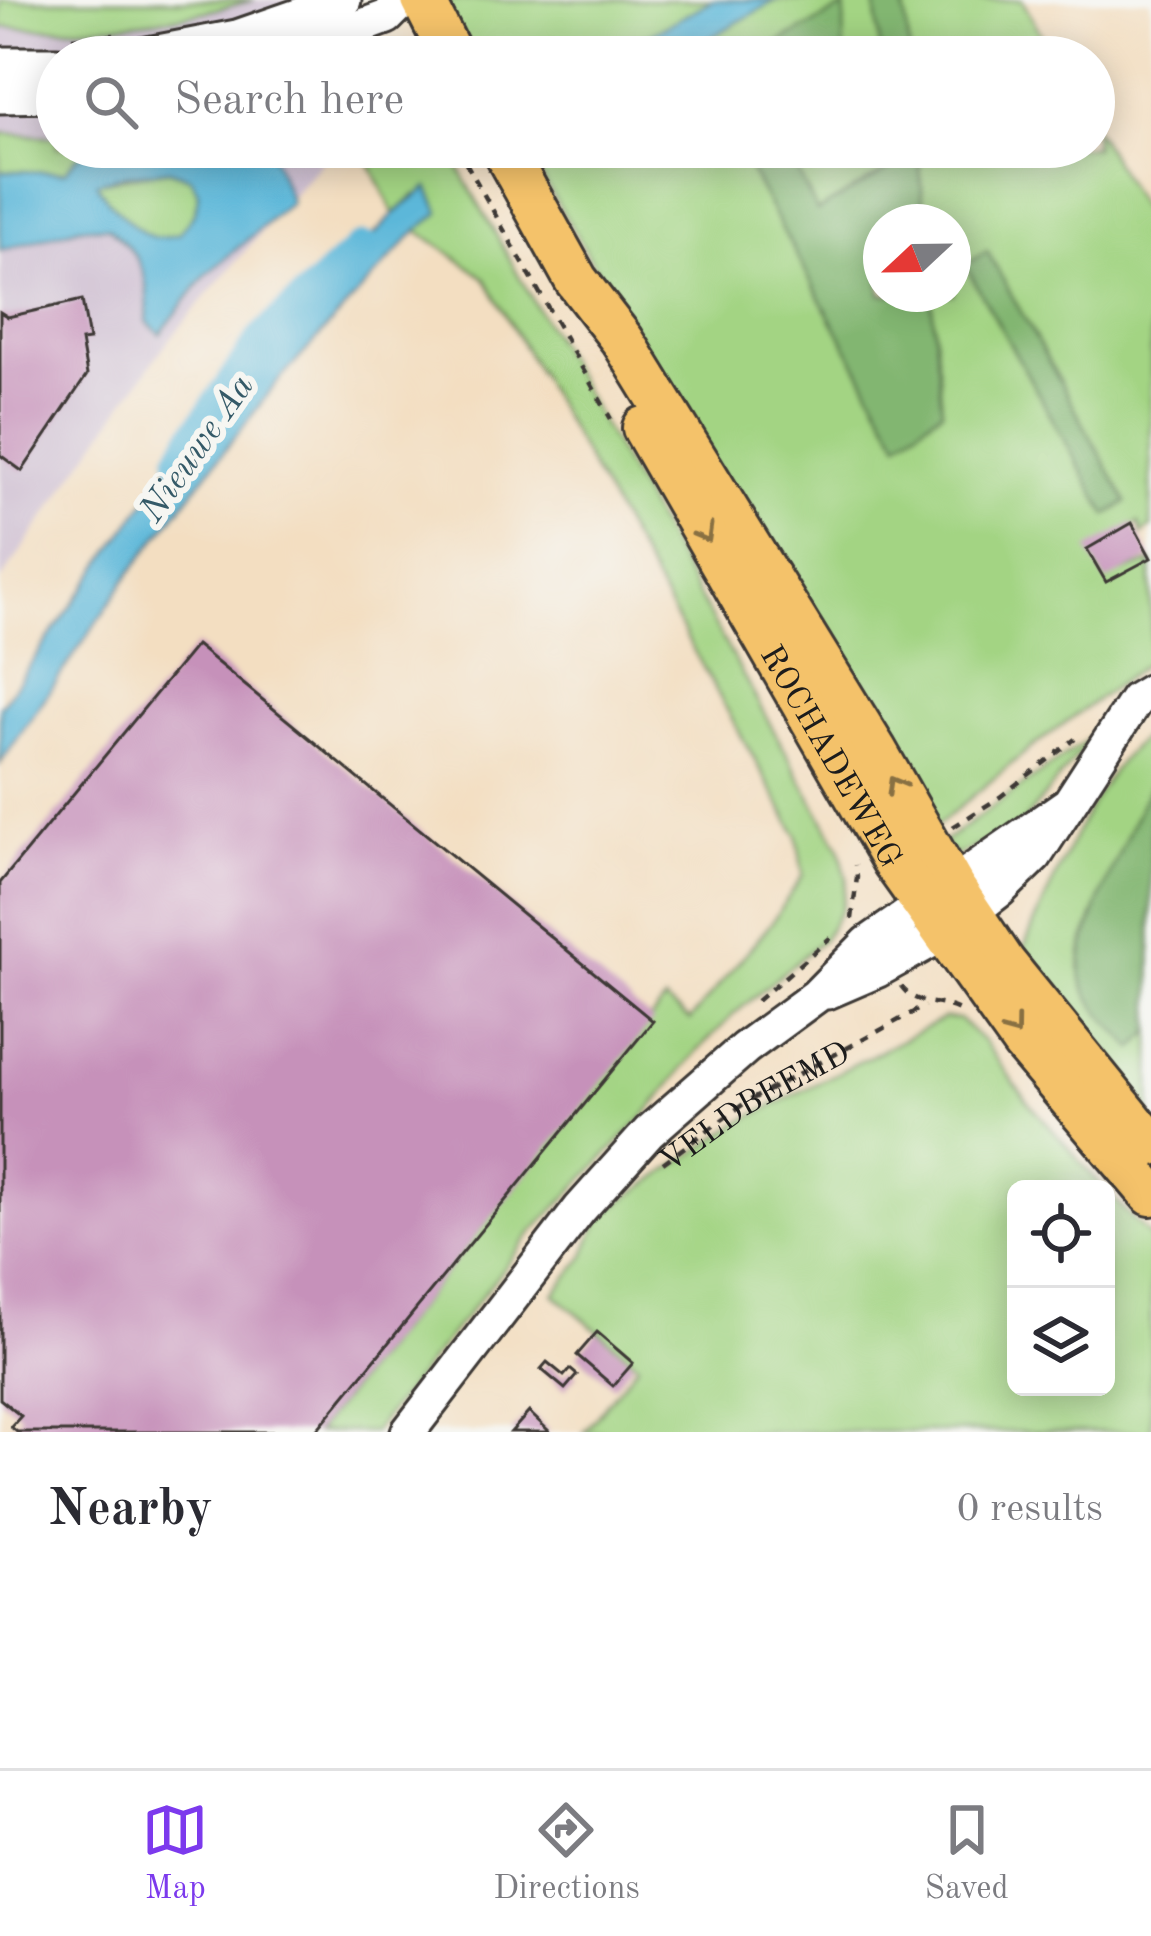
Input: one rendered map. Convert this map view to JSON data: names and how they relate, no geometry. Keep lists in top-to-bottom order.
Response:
{
  "streets": {
    "main road": ["ROCHADEWEG"],
    "street": ["VELDBEEMD"]
  },
  "crossings": [
    ["ROCHADEWEG", "VELDBEEMD"]
  ],
  "water": ["Nieuwe Aa"],
  "north": "left",
  "page": {
    "search": "Search here",
    "heading": ["Nearby", "0 results"],
    "nav": ["Map", "Directions", "Saved"]
  }
}
